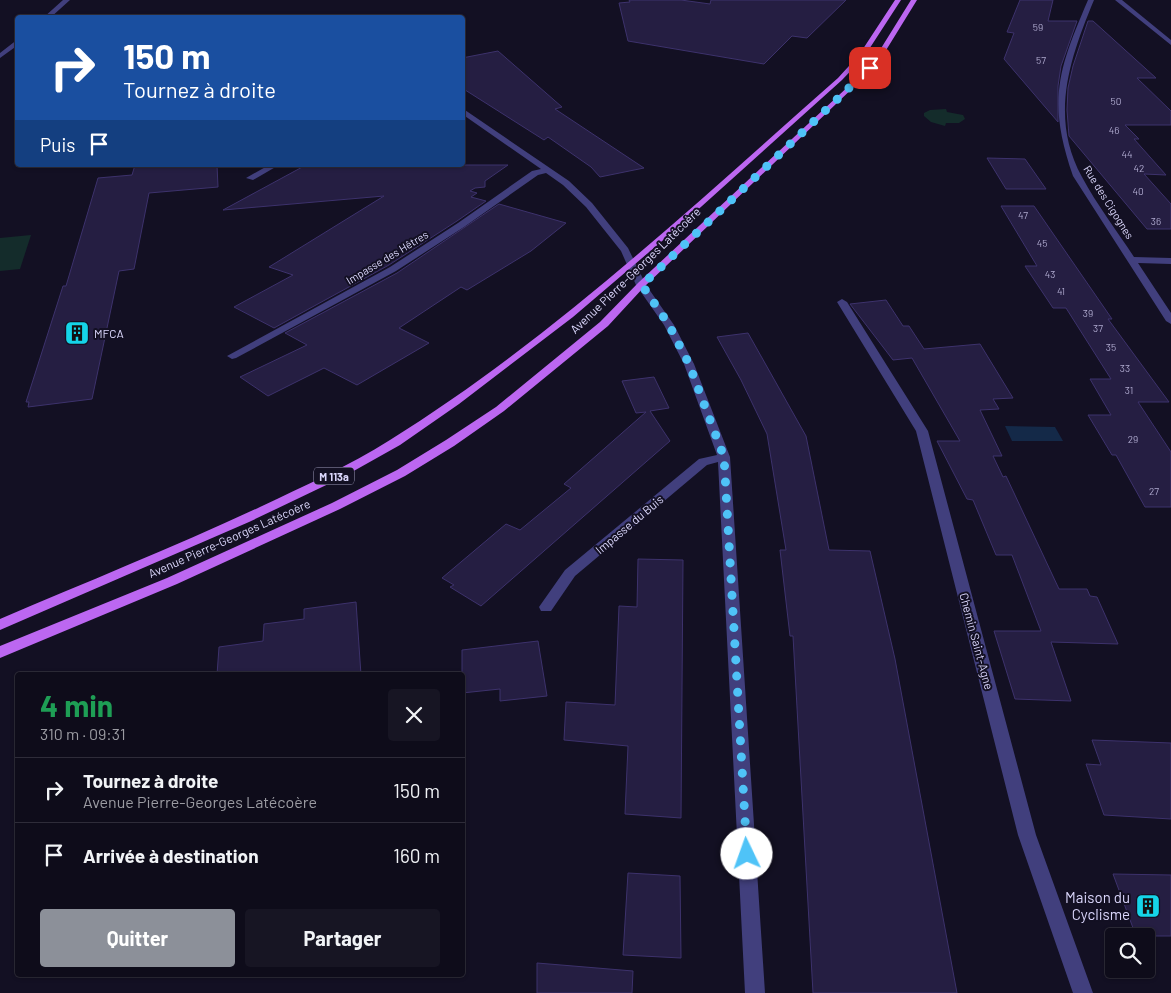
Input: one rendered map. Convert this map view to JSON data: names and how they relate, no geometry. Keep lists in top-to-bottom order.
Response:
{
  "streets": {
    "main road": ["Avenue Pierre-Georges Latécoère", "M 113a"],
    "street": [
      "Rue des Cigognes",
      "Impasse des Hêtres",
      "Impasse du Buis",
      "Chemin Saint-Agne"
    ]
  },
  "places": {
    "building": ["MFCA", "Maison du Cyclisme"]
  },
  "house_numbers": [
    "59",
    "57",
    "50",
    "46",
    "44",
    "42",
    "40",
    "47",
    "36",
    "45",
    "43",
    "41",
    "39",
    "37",
    "35",
    "33",
    "31",
    "29",
    "27"
  ],
  "page": {
    "turn": ["150 m", "Tournez à droite"],
    "then": "Puis",
    "heading": ["4 min", "310 m · 09:31"],
    "list": [
      {
        "name": "Tournez à droite",
        "note": "Avenue Pierre-Georges Latécoère",
        "value": "150 m"
      },
      {
        "name": "Arrivée à destination",
        "value": "160 m"
      }
    ],
    "buttons": ["Quitter", "Partager"]
  }
}
